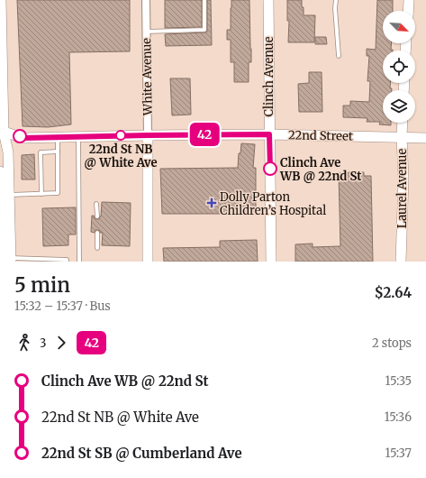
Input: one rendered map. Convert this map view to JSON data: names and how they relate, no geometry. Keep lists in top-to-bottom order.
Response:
{
  "streets": {
    "street": [
      "White Avenue",
      "Clinch Avenue",
      "22nd Street",
      "Laurel Avenue"
    ]
  },
  "crossings": [
    ["White Avenue", "22nd Street"],
    ["Clinch Avenue", "22nd Street"],
    ["22nd Street", "Laurel Avenue"]
  ],
  "places": {
    "other": ["22nd St NB @ White Ave", "Clinch Ave WB @ 22nd St"],
    "health": ["Dolly Parton Children’s Hospital"]
  },
  "lines": ["bus line 42"],
  "north": "bottom right",
  "page": {
    "on_map": "42",
    "heading": ["5 min", "15:32 – 15:37 · Bus", "$2.64"],
    "legs": ["3", "42", "2 stops"],
    "list": [
      {
        "name": "Clinch Ave WB @ 22nd St",
        "value": "15:35"
      },
      {
        "name": "22nd St NB @ White Ave",
        "value": "15:36"
      },
      {
        "name": "22nd St SB @ Cumberland Ave",
        "value": "15:37"
      }
    ]
  }
}
